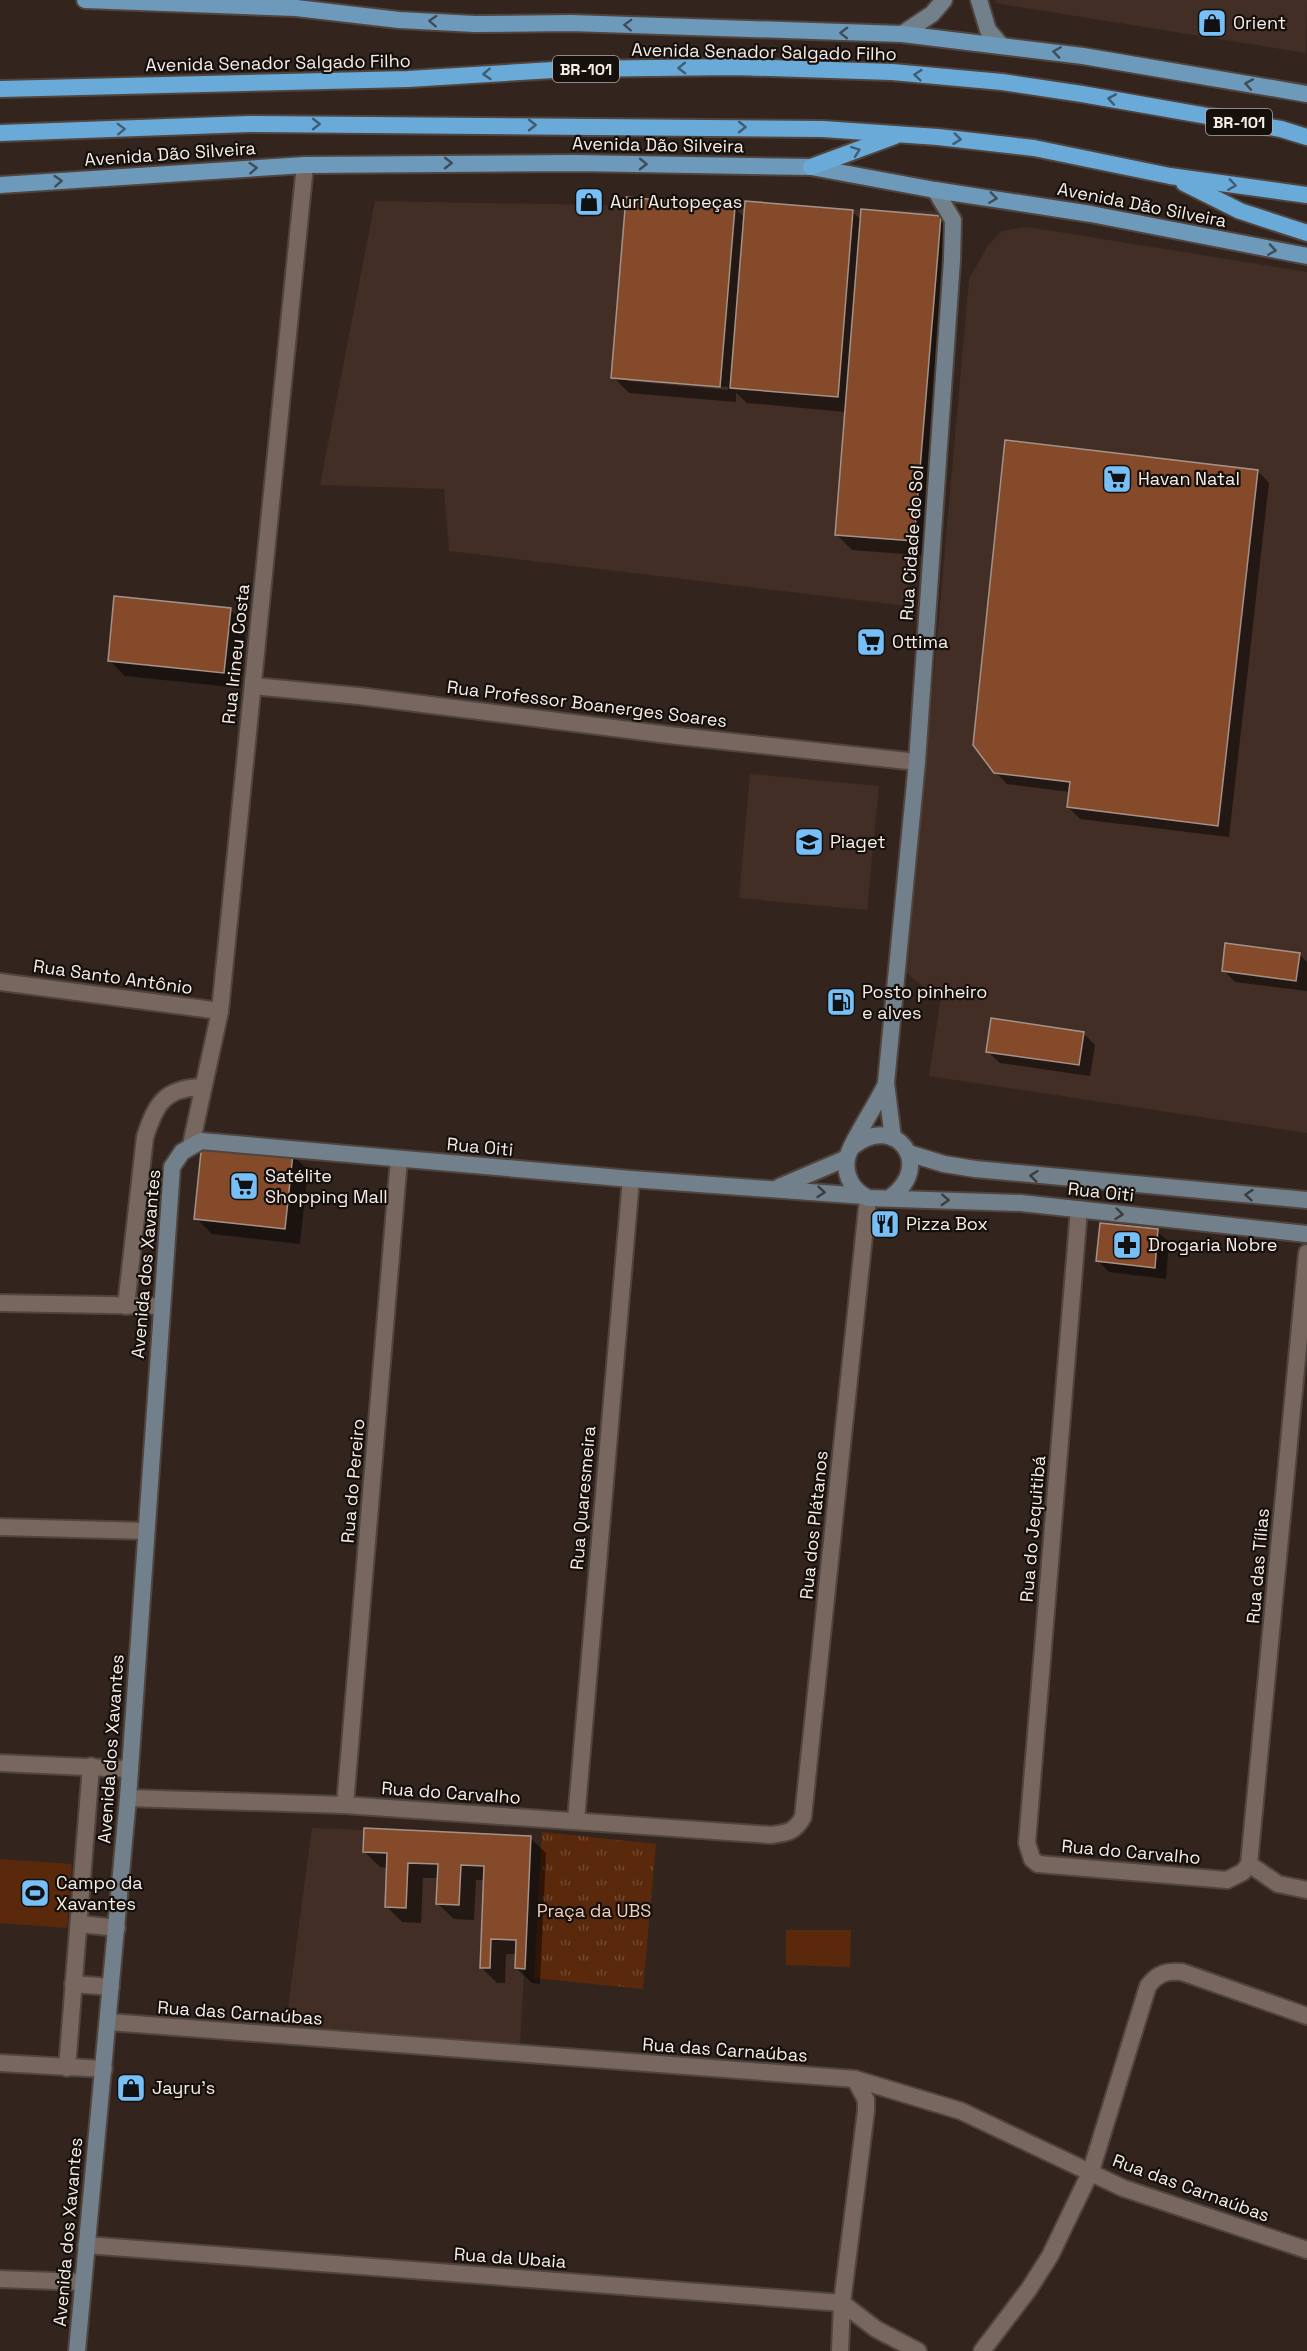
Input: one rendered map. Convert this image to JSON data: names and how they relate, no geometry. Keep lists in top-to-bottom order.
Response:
{
  "streets": {
    "highway": ["Avenida Senador Salgado Filho", "BR-101"],
    "main road": [
      "Avenida Dão Silveira",
      "Rua Cidade do Sol",
      "Rua Oiti",
      "Avenida dos Xavantes"
    ],
    "street": [
      "Rua Irineu Costa",
      "Rua Professor Boanerges Soares",
      "Rua Santo Antônio",
      "Rua do Pereiro",
      "Rua Quaresmeira",
      "Rua dos Plátanos",
      "Rua do Jequitibá",
      "Rua das Tílias",
      "Rua do Carvalho",
      "Rua das Carnaúbas",
      "Rua da Ubaia"
    ]
  },
  "crossings": [
    ["Avenida Dão Silveira", "Rua Cidade do Sol"],
    ["Avenida Dão Silveira", "Rua Irineu Costa"],
    ["Rua Cidade do Sol", "Rua Professor Boanerges Soares"],
    ["Rua Cidade do Sol", "Rua Oiti"],
    ["Rua Cidade do Sol", "Rua dos Plátanos"],
    ["Rua Irineu Costa", "Rua Professor Boanerges Soares"],
    ["Rua Irineu Costa", "Rua Santo Antônio"],
    ["Rua Irineu Costa", "Rua Oiti"],
    ["Rua Irineu Costa", "Avenida dos Xavantes"],
    ["Rua Oiti", "Avenida dos Xavantes"],
    ["Rua Oiti", "Rua do Pereiro"],
    ["Rua Oiti", "Rua Quaresmeira"],
    ["Rua Oiti", "Rua dos Plátanos"],
    ["Rua Oiti", "Rua do Jequitibá"],
    ["Avenida dos Xavantes", "Rua do Carvalho"],
    ["Avenida dos Xavantes", "Rua das Carnaúbas"],
    ["Avenida dos Xavantes", "Rua da Ubaia"],
    ["Rua do Pereiro", "Rua do Carvalho"],
    ["Rua Quaresmeira", "Rua do Carvalho"],
    ["Rua dos Plátanos", "Rua do Carvalho"],
    ["Rua do Jequitibá", "Rua do Carvalho"],
    ["Rua das Tílias", "Rua do Carvalho"]
  ],
  "one_way": ["Avenida Senador Salgado Filho", "Avenida Dão Silveira"],
  "parks": ["Praça da UBS"],
  "places": {
    "shop": ["Orient", "Auri Autopeças", "Jayru's"],
    "supermarket": ["Havan Natal", "Ottima", "Satélite Shopping Mall"],
    "school or university": ["Piaget"],
    "fuel station": ["Posto pinheiro e alves"],
    "restaurant": ["Pizza Box"],
    "pharmacy": ["Drogaria Nobre"],
    "sports": ["Campo da Xavantes"]
  }
}
